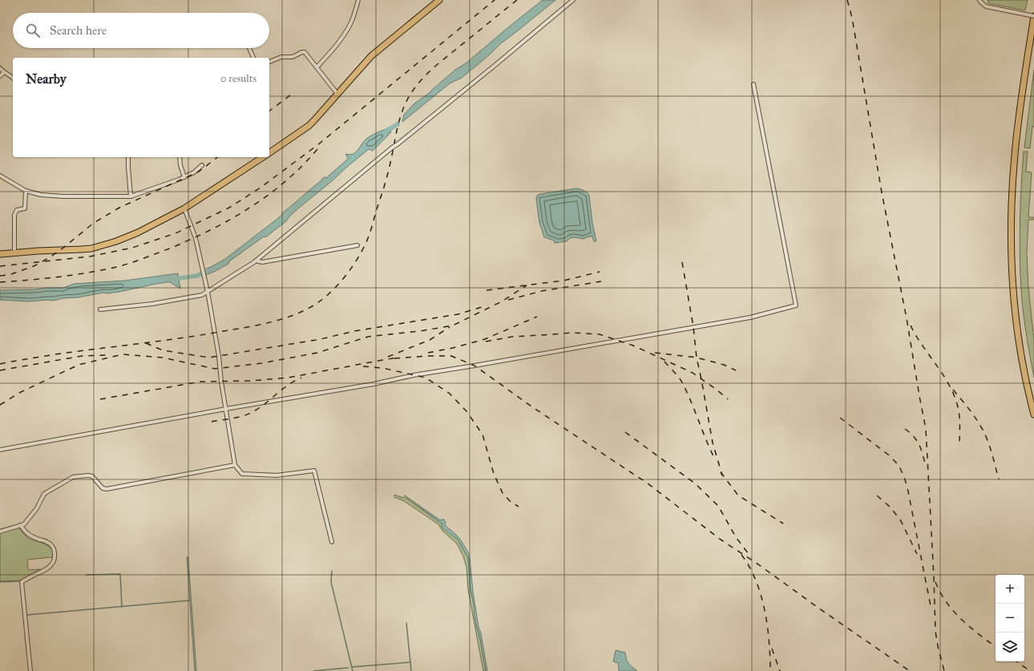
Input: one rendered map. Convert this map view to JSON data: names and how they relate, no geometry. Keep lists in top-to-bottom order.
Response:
{
  "page": {
    "search": "Search here",
    "heading": ["Nearby", "0 results"],
    "map_buttons": ["+", "−"]
  }
}
